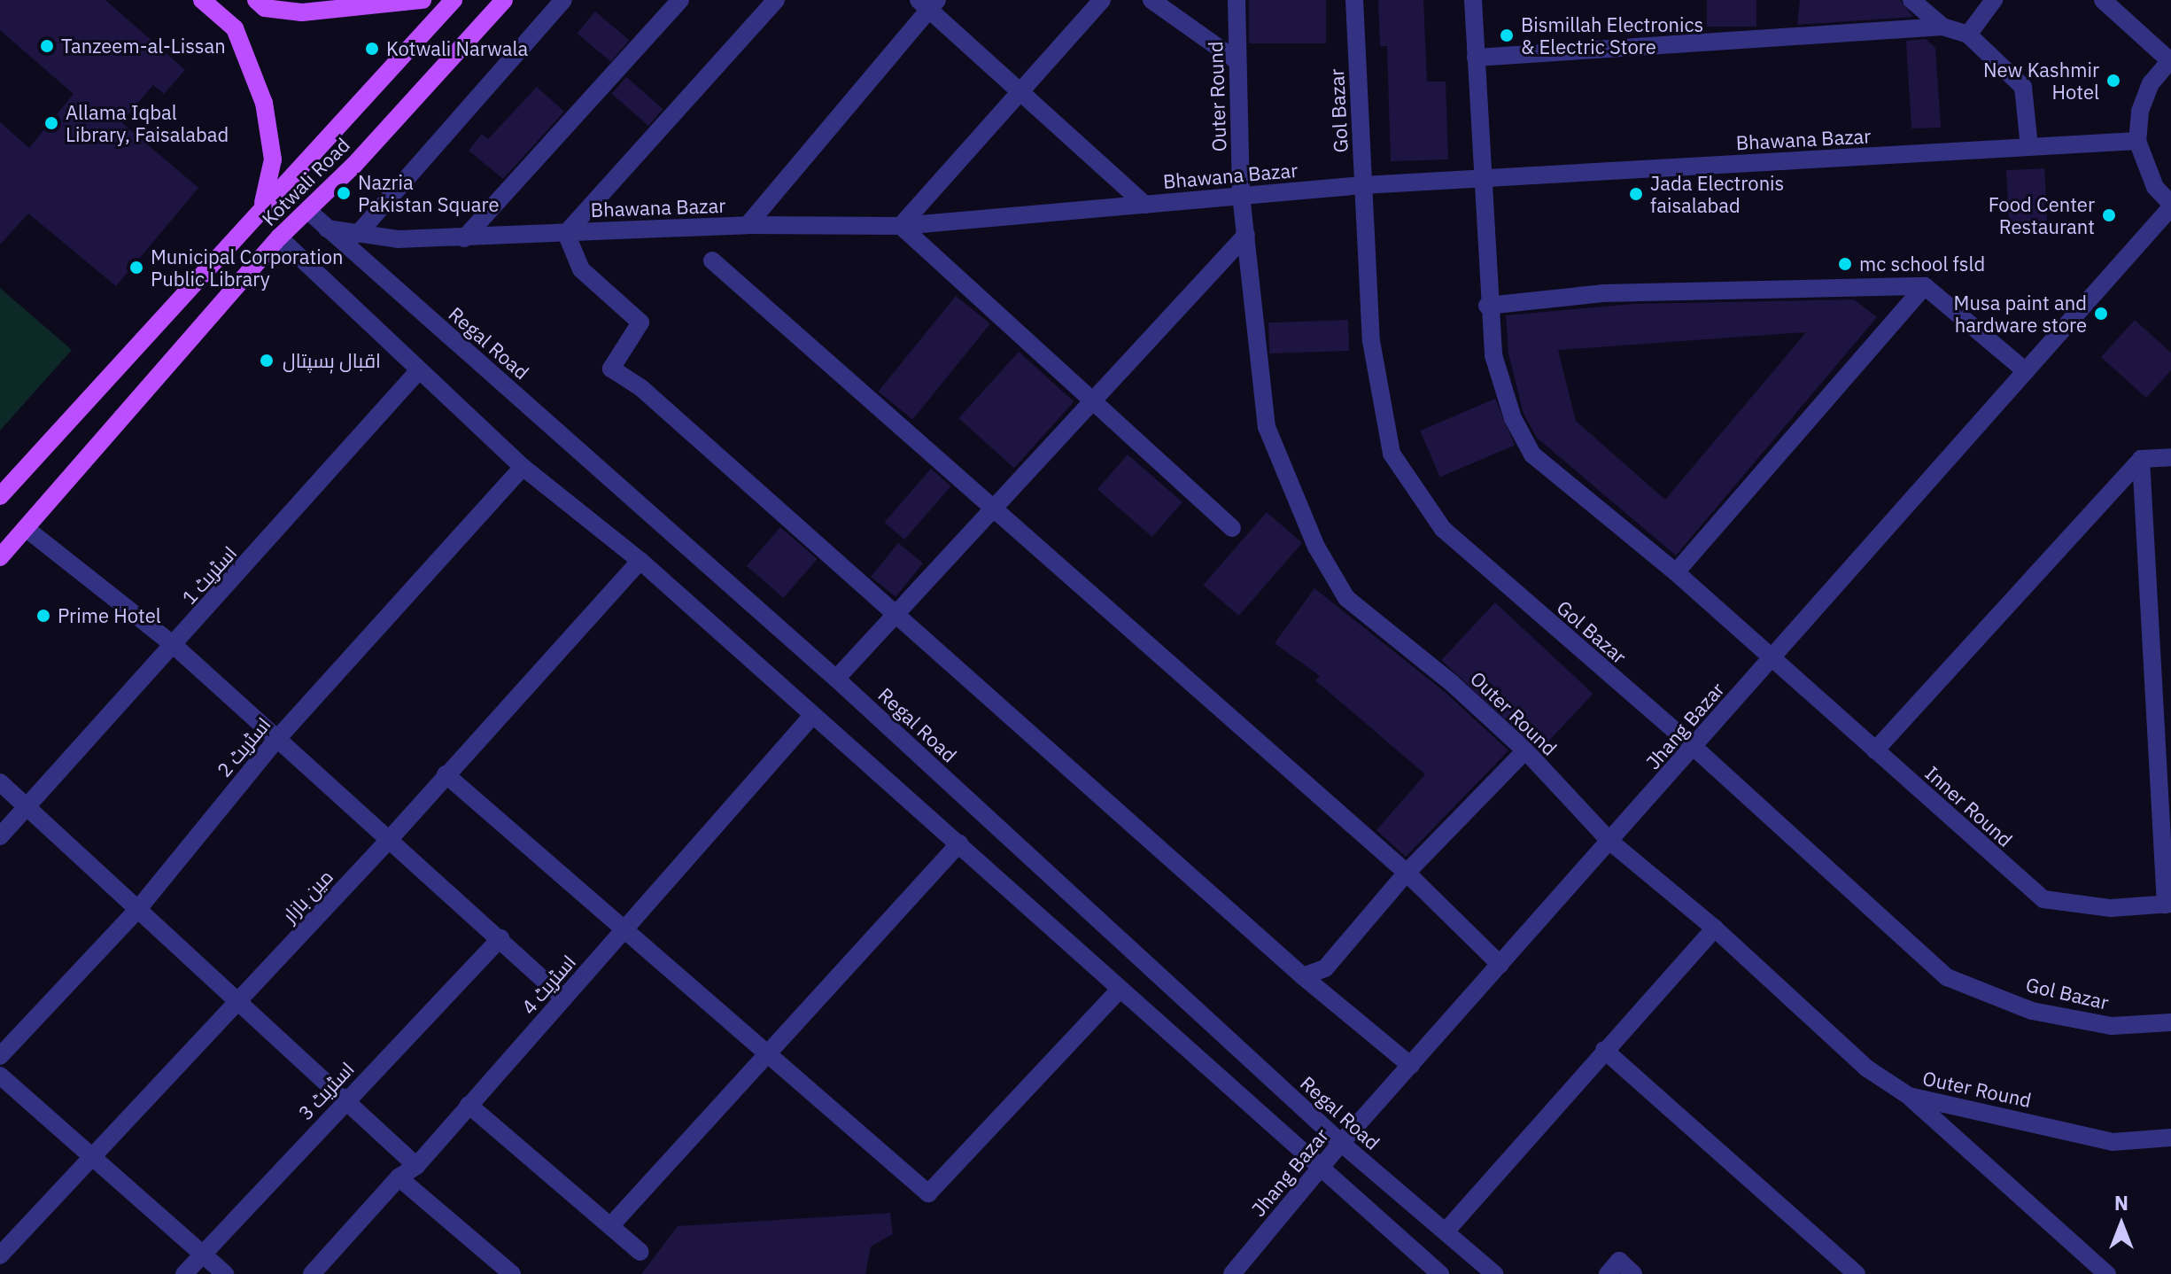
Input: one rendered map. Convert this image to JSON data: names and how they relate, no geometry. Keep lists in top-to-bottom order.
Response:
{
  "streets": {
    "main road": ["Kotwali Road"],
    "street": [
      "Outer Round",
      "Gol Bazar",
      "Bhawana Bazar",
      "Regal Road",
      "اسٹریٹ 1",
      "Jhang Bazar",
      "اسٹریٹ 2",
      "Inner Round",
      "مین بازار",
      "اسٹریٹ 4",
      "اسٹریٹ 3"
    ]
  },
  "crossings": [
    ["Outer Round", "Bhawana Bazar"],
    ["Outer Round", "Jhang Bazar"],
    ["Gol Bazar", "Bhawana Bazar"],
    ["Gol Bazar", "Jhang Bazar"],
    ["Bhawana Bazar", "Regal Road"],
    ["Bhawana Bazar", "Inner Round"],
    ["Kotwali Road", "Regal Road"],
    ["Regal Road", "Jhang Bazar"],
    ["Jhang Bazar", "Inner Round"]
  ],
  "places": [
    "Bismillah Electronics & Electric Store",
    "Tanzeem-al-Lissan",
    "Kotwali Narwala",
    "New Kashmir Hotel",
    "Allama Iqbal Library, Faisalabad",
    "Nazria Pakistan Square",
    "Jada Electronis faisalabad",
    "Food Center Restaurant",
    "mc school fsld",
    "Municipal Corporation Public Library",
    "Musa paint and hardware store",
    "اقبال ہسپتال",
    "Prime Hotel"
  ],
  "north": "top"
}
